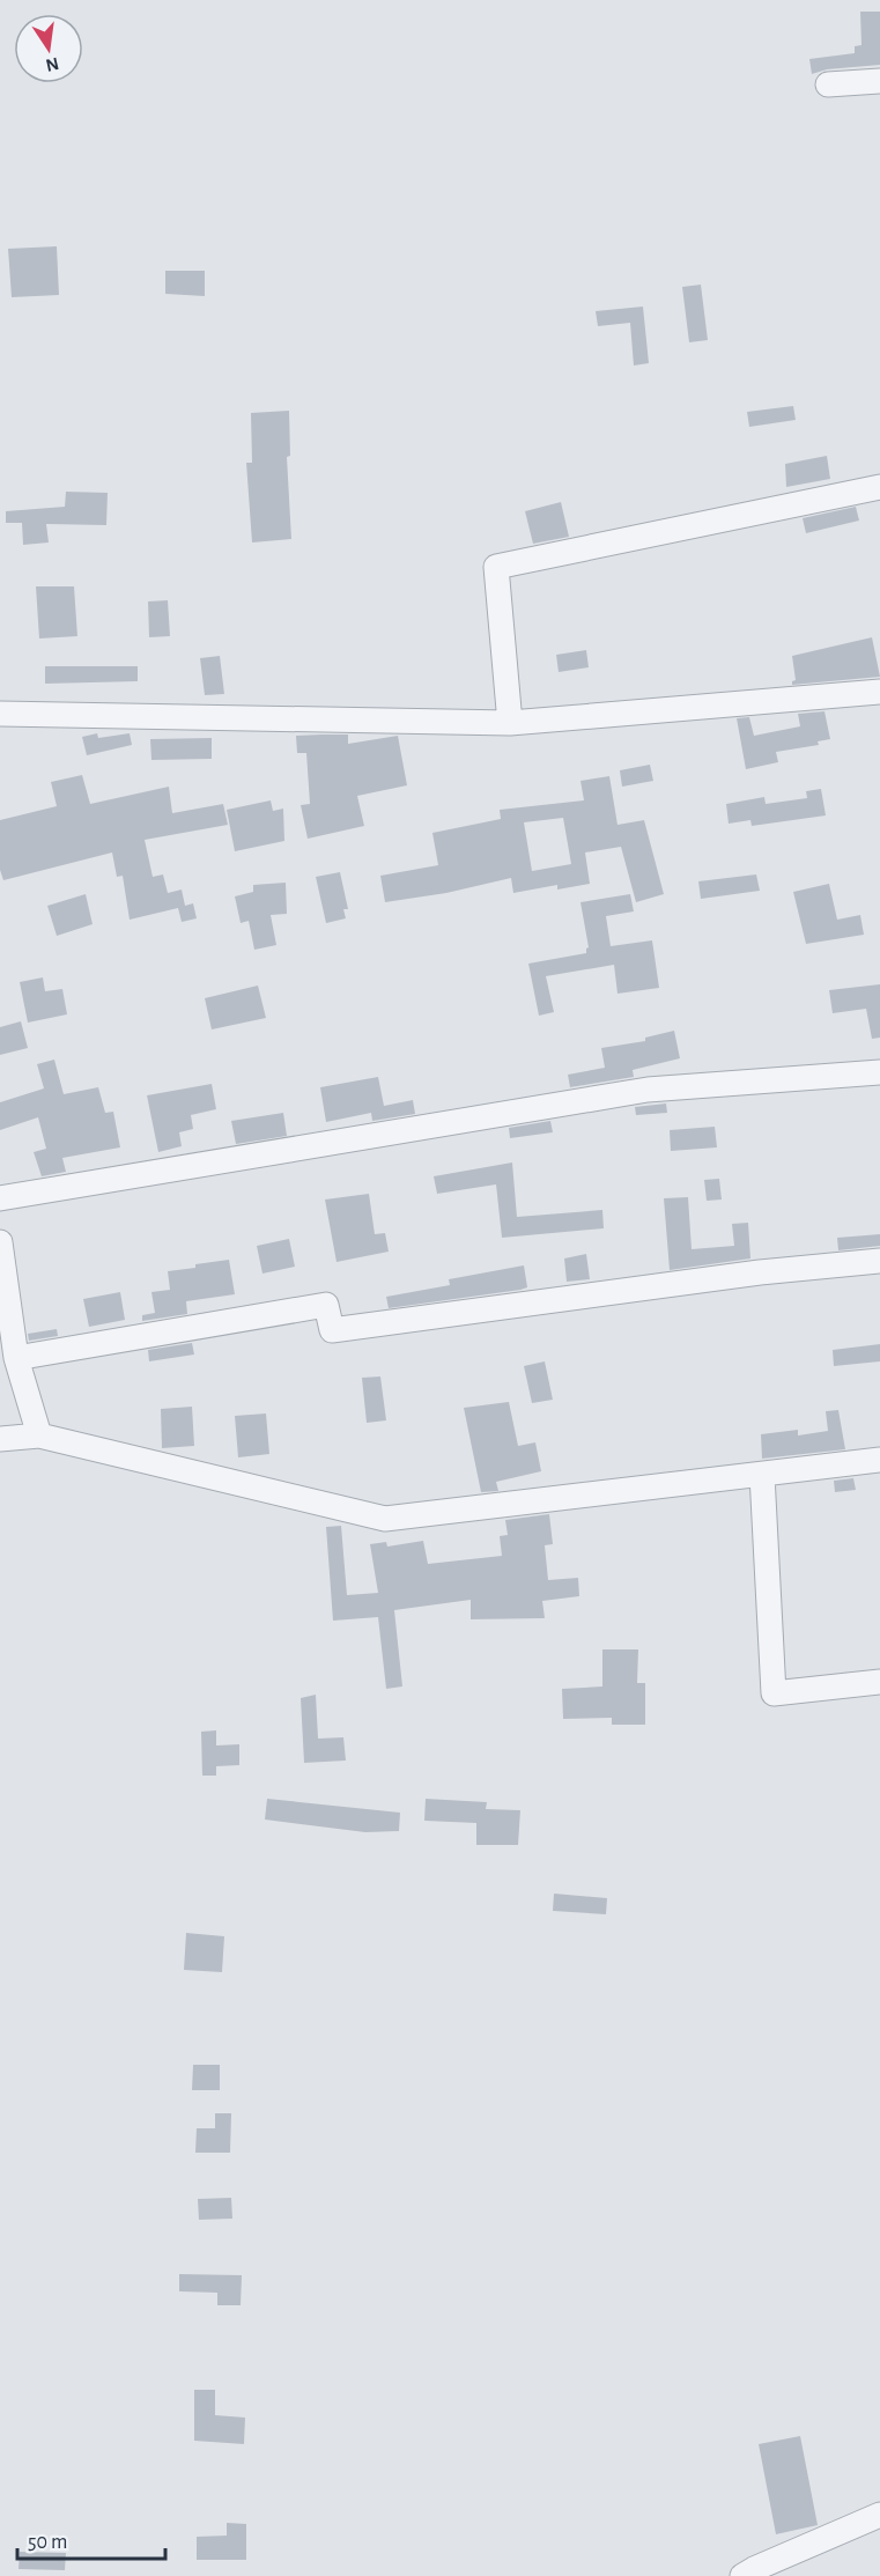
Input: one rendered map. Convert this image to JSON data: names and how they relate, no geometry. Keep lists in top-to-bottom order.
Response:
{
  "scale_bar": "50 m",
  "north": "bottom"
}
